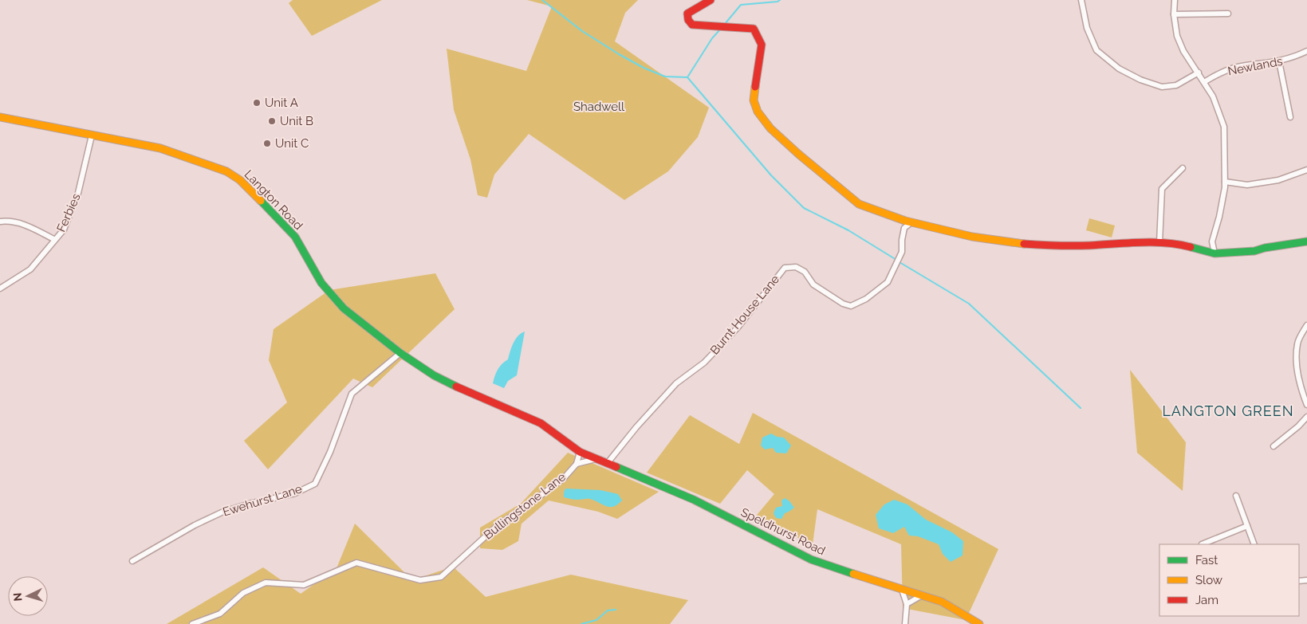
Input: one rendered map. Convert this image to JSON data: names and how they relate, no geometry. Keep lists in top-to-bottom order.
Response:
{
  "streets": {
    "street": [
      "Newlands",
      "Langton Road",
      "Ferbies",
      "Burnt House Lane",
      "Ewehurst Lane",
      "Bullingstone Lane",
      "Speldhurst Road"
    ]
  },
  "crossings": [
    ["Langton Road", "Ferbies"],
    ["Langton Road", "Ewehurst Lane"],
    ["Langton Road", "Bullingstone Lane"],
    ["Langton Road", "Speldhurst Road"],
    ["Burnt House Lane", "Speldhurst Road"],
    ["Bullingstone Lane", "Speldhurst Road"]
  ],
  "districts": ["LANGTON GREEN"],
  "parks": ["Shadwell"],
  "places": ["Unit A", "Unit B", "Unit C"],
  "legend": ["Fast", "Slow", "Jam"],
  "north": "left"
}
